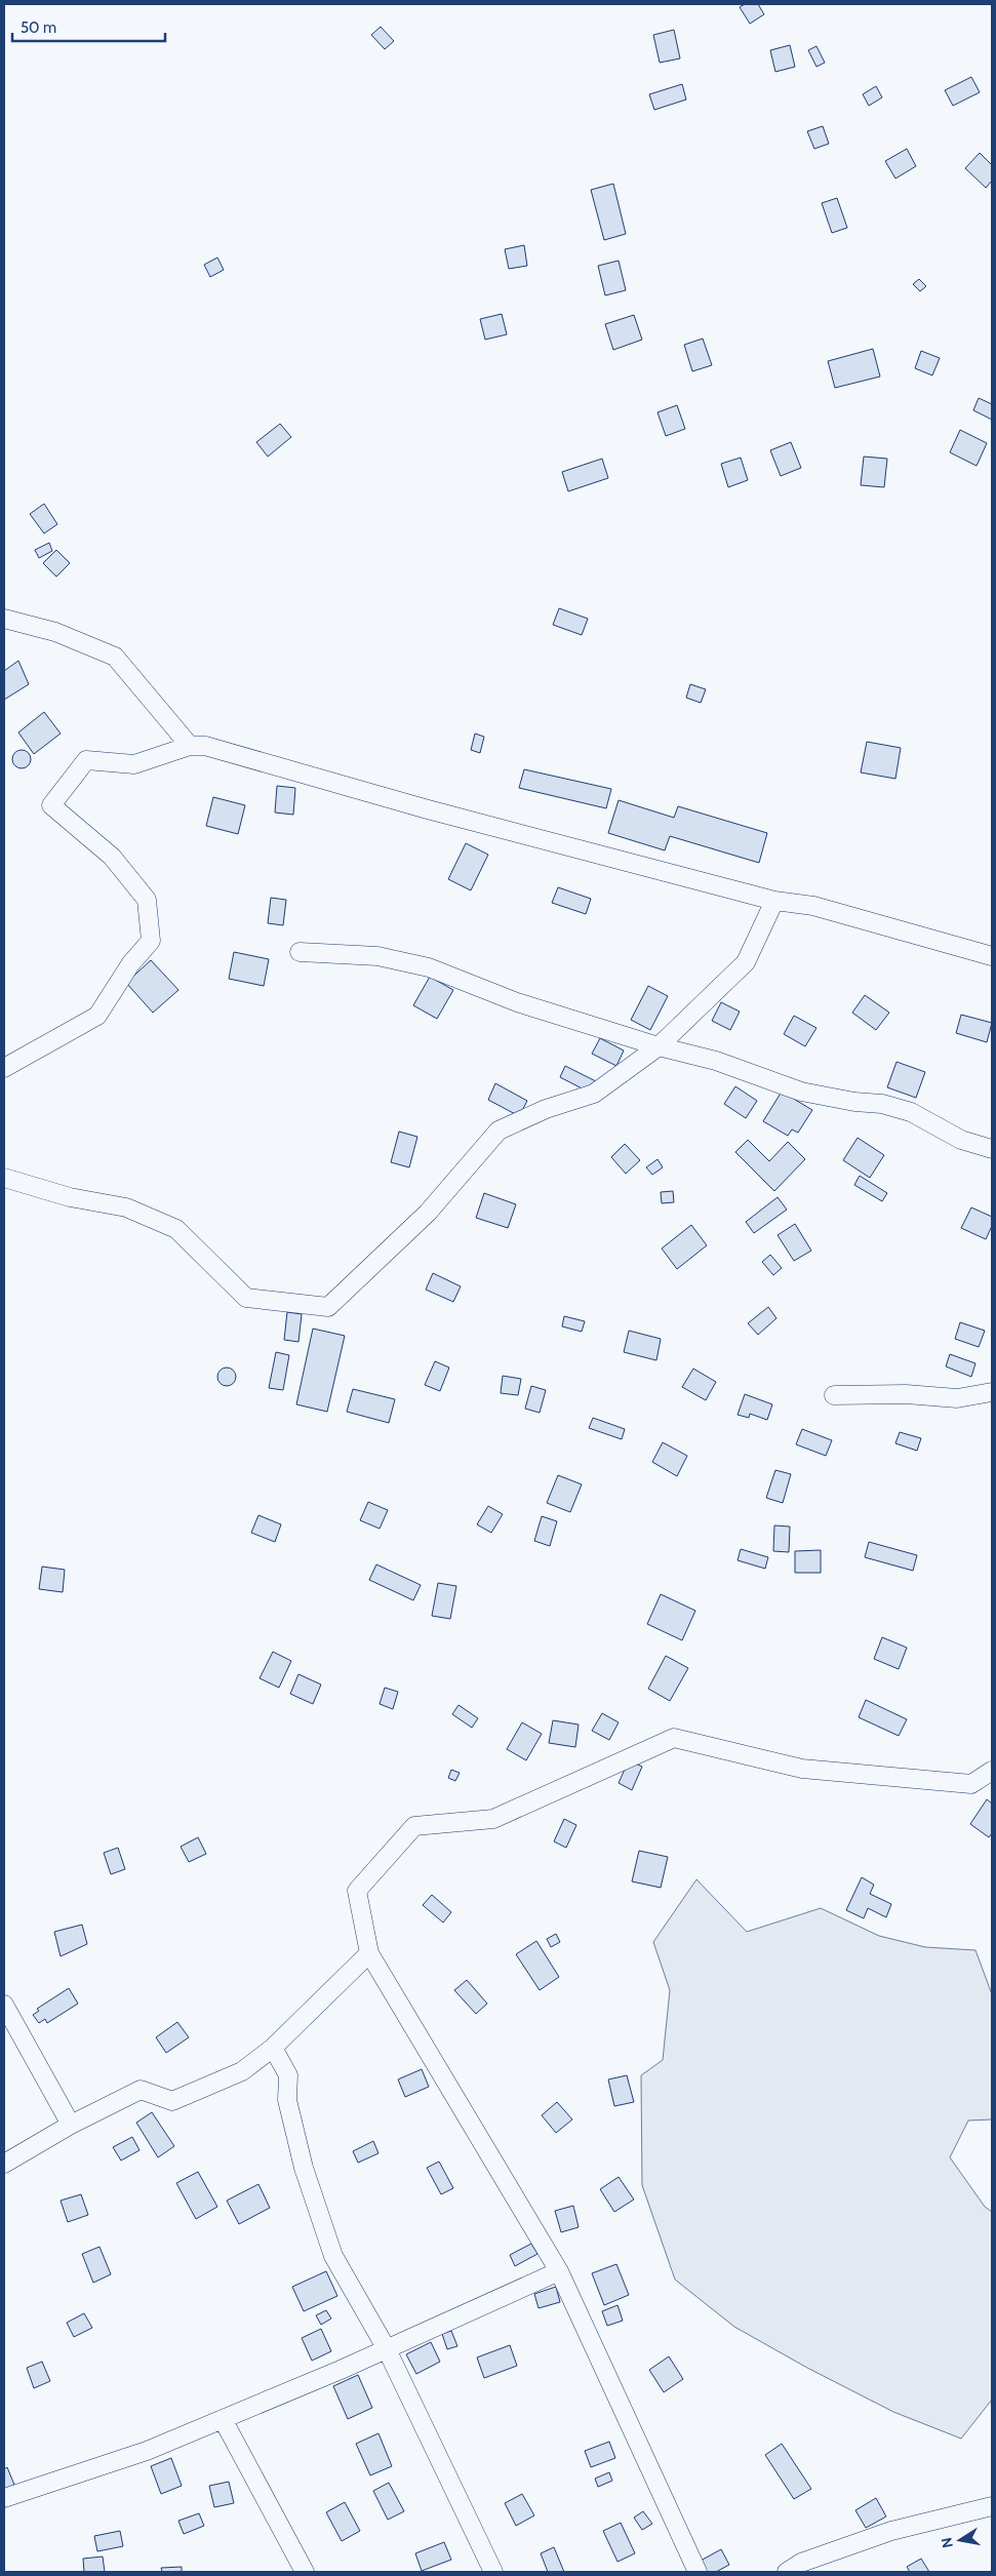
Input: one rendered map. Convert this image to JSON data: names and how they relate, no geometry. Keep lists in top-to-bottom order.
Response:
{
  "scale_bar": "50 m",
  "north": "left"
}
